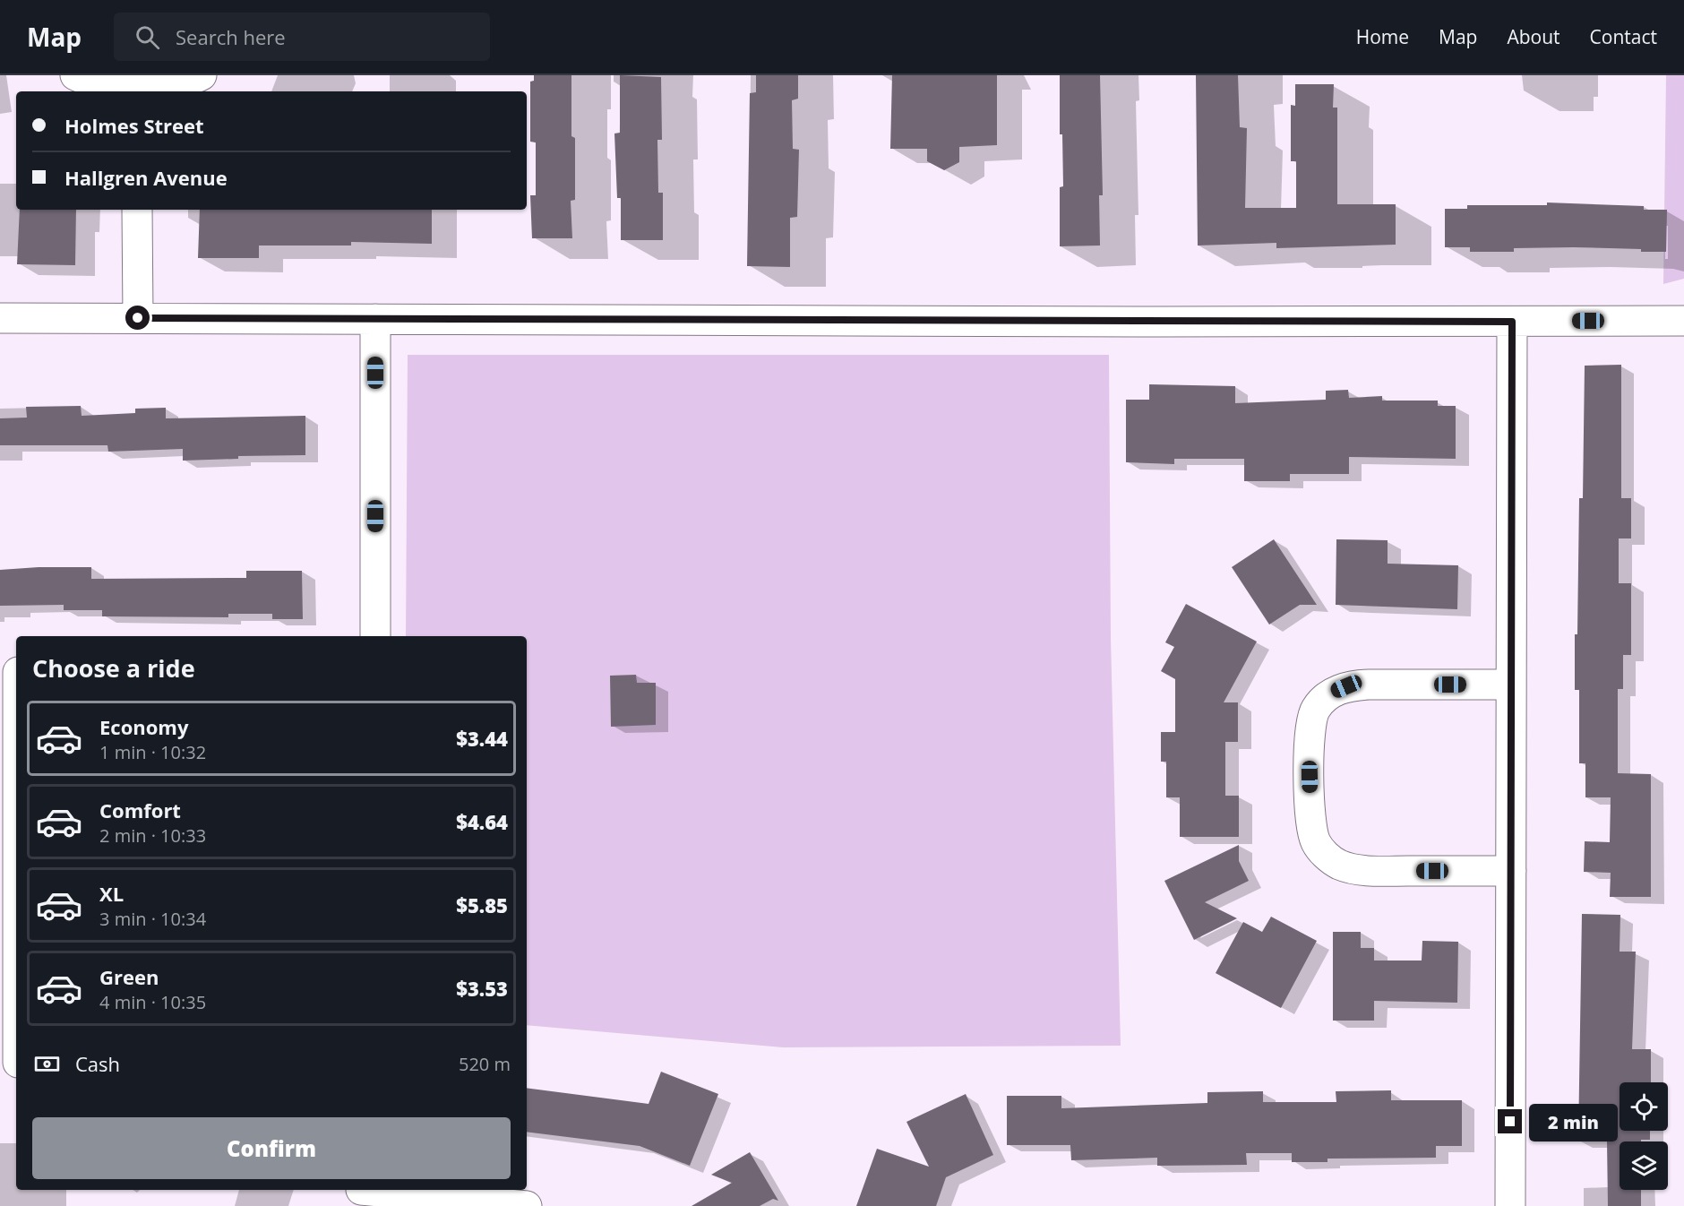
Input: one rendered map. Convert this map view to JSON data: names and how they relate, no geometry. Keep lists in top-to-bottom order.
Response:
{
  "page": {
    "header": "Map",
    "search": "Search here",
    "nav": [
      "Home",
      "Map",
      "About",
      "Contact"
    ],
    "banner": ["Holmes Street", "Hallgren Avenue"],
    "heading": "Choose a ride",
    "list": [
      {
        "name": "Economy",
        "note": "1 min · 10:32",
        "value": "$3.44"
      },
      {
        "name": "Comfort",
        "note": "2 min · 10:33",
        "value": "$4.64"
      },
      {
        "name": "XL",
        "note": "3 min · 10:34",
        "value": "$5.85"
      },
      {
        "name": "Green",
        "note": "4 min · 10:35",
        "value": "$3.53"
      }
    ],
    "pay": ["Cash", "520 m"],
    "bubble": "2 min",
    "buttons": "Confirm"
  }
}
